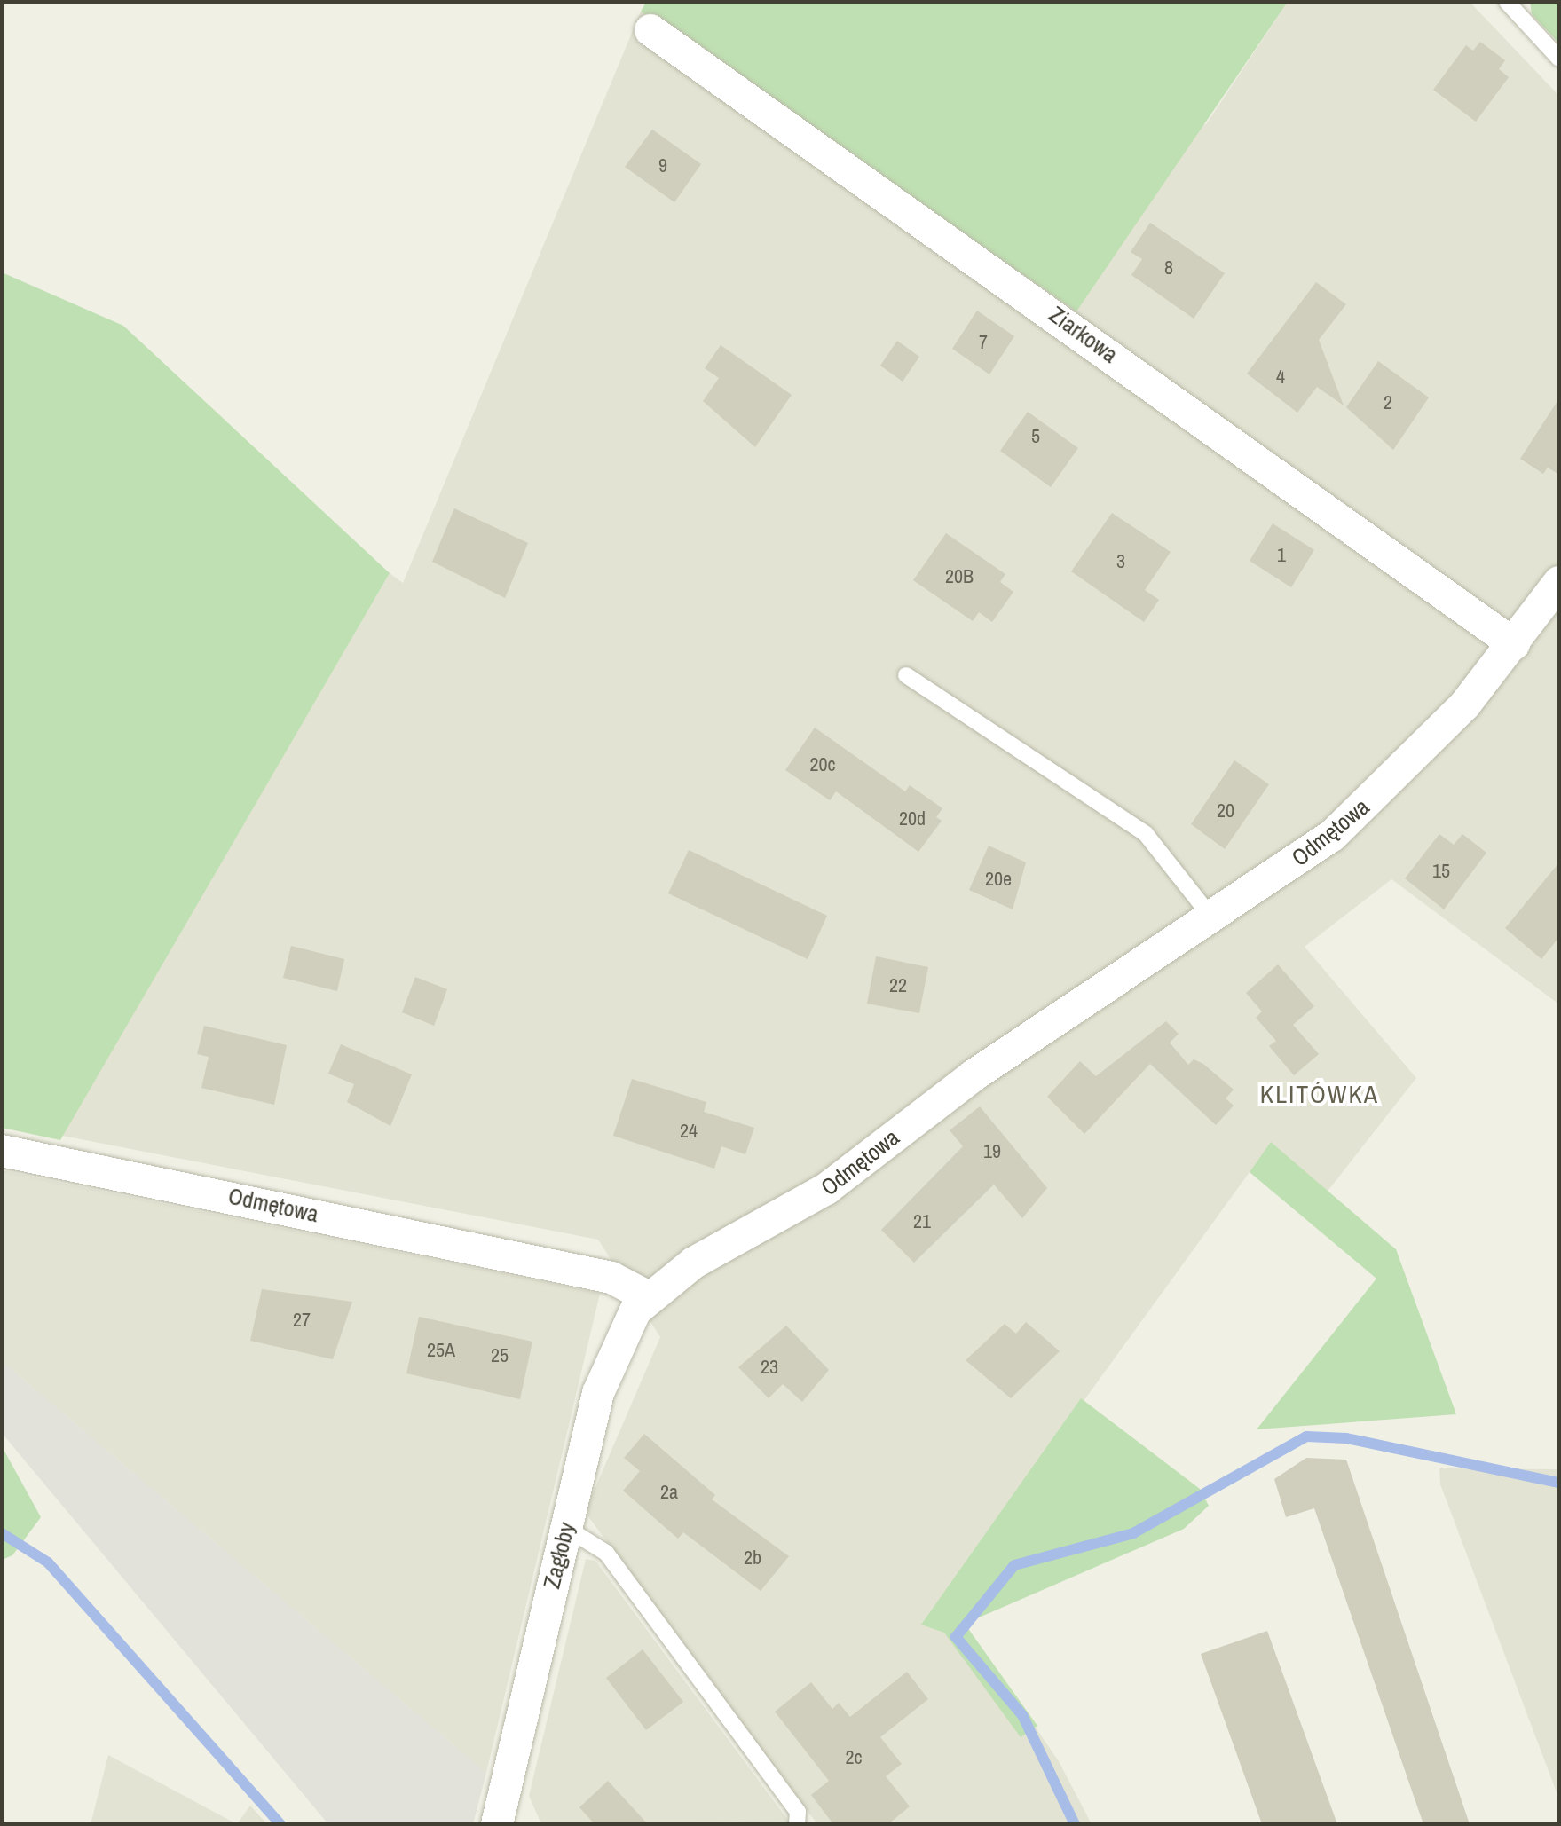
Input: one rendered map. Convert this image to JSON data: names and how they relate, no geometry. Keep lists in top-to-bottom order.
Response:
{
  "streets": {
    "street": ["Ziarkowa", "Odmętowa", "Zagłoby"]
  },
  "crossings": [
    ["Ziarkowa", "Odmętowa"],
    ["Odmętowa", "Zagłoby"]
  ],
  "districts": ["KLITÓWKA"],
  "house_numbers": [
    "9",
    "8",
    "7",
    "4",
    "2",
    "5",
    "1",
    "3",
    "20B",
    "20c",
    "20",
    "20d",
    "15",
    "20e",
    "22",
    "24",
    "19",
    "21",
    "27",
    "25A",
    "25",
    "23",
    "2a",
    "2b",
    "2c"
  ]
}
